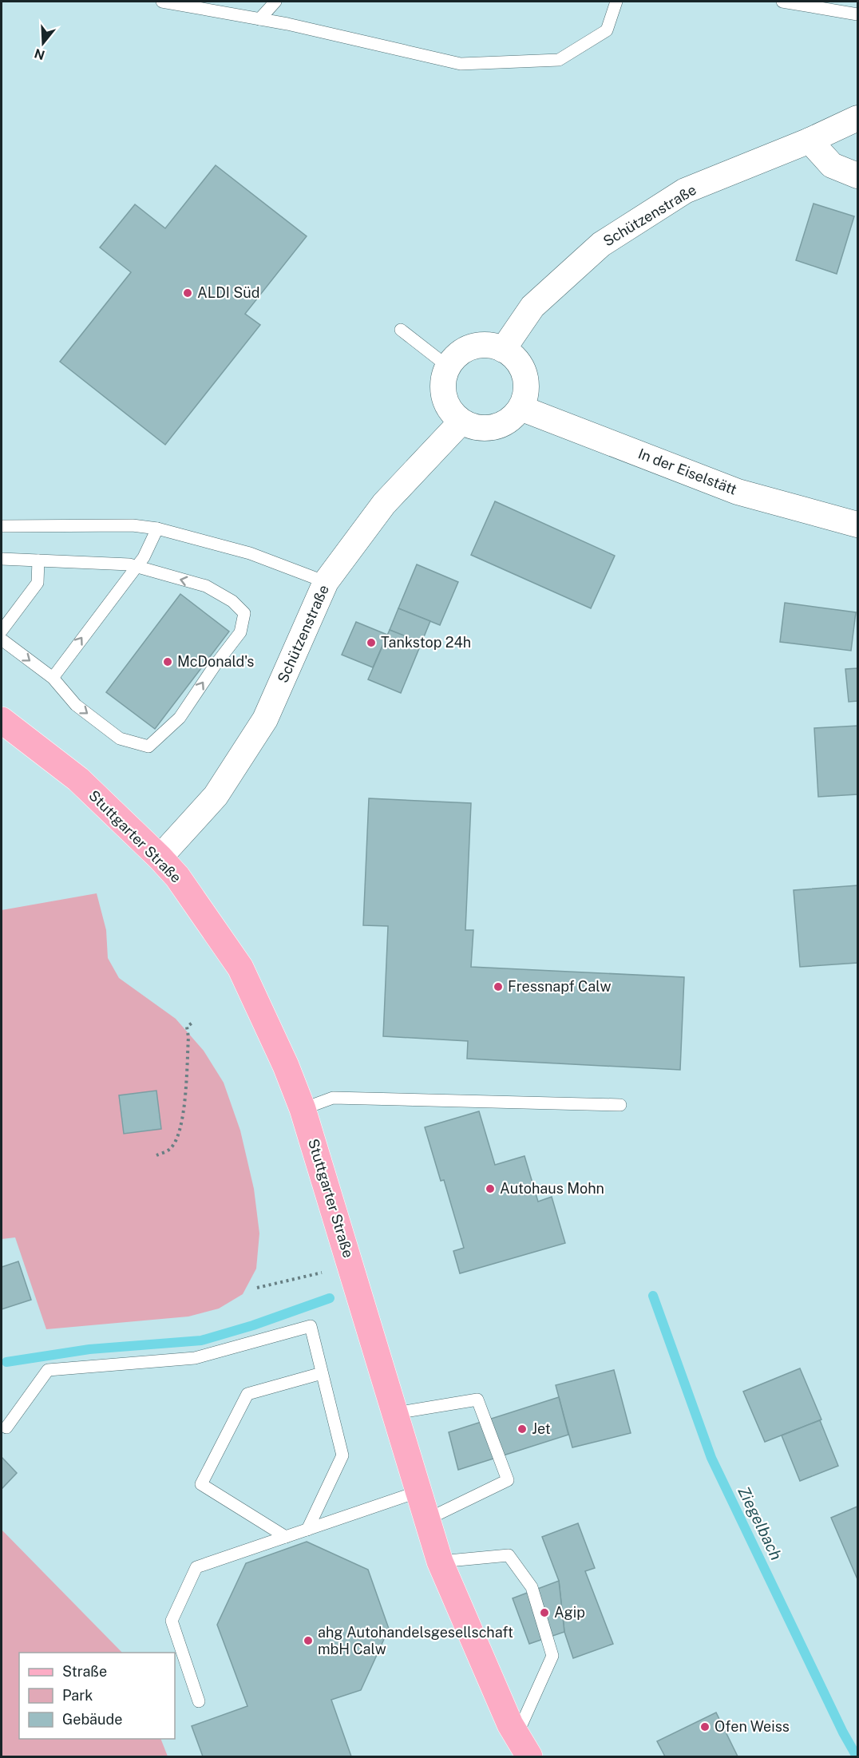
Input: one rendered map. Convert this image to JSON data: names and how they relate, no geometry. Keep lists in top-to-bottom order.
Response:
{
  "streets": {
    "main road": ["Stuttgarter Straße"],
    "street": ["Schützenstraße", "In der Eiselstätt"]
  },
  "crossings": [
    ["Schützenstraße", "In der Eiselstätt"],
    ["Schützenstraße", "Stuttgarter Straße"]
  ],
  "water": ["Ziegelbach"],
  "places": [
    "ALDI Süd",
    "Tankstop 24h",
    "McDonald's",
    "Fressnapf Calw",
    "Autohaus Mohn",
    "Jet",
    "Agip",
    "ahg Autohandelsgesellschaft mbH Calw",
    "Ofen Weiss"
  ],
  "legend": ["Straße", "Park", "Gebäude"],
  "north": "bottom"
}
